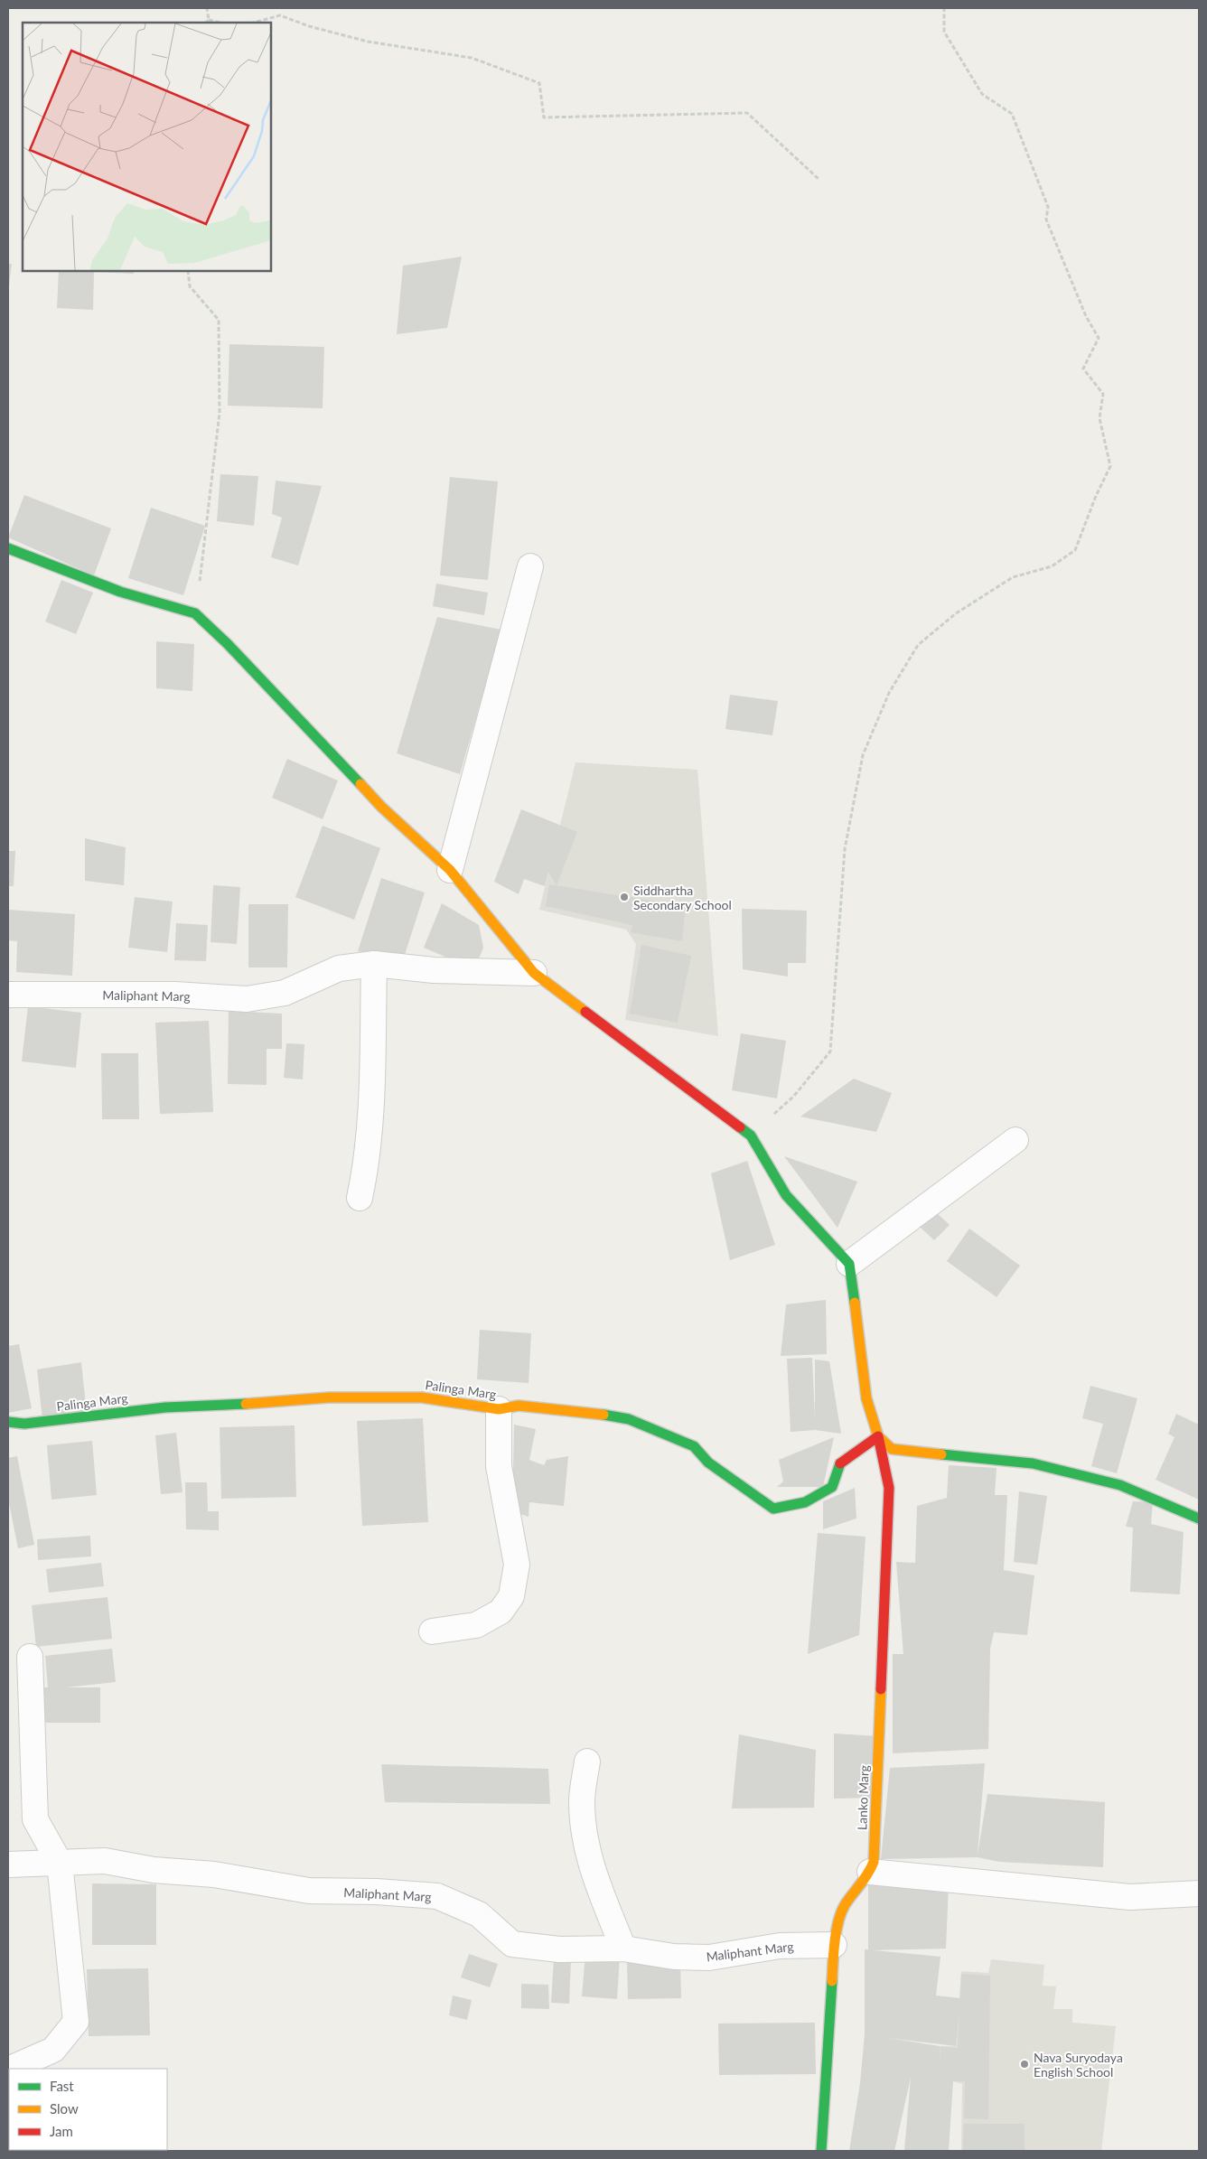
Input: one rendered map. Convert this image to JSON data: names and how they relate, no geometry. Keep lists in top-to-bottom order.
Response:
{
  "streets": {
    "street": ["Maliphant Marg", "Palinga Marg", "Lanko Marg"]
  },
  "crossings": [
    ["Maliphant Marg", "Lanko Marg"],
    ["Palinga Marg", "Lanko Marg"]
  ],
  "places": ["Siddhartha Secondary School", "Nava Suryodaya English School"],
  "legend": ["Fast", "Slow", "Jam"]
}
